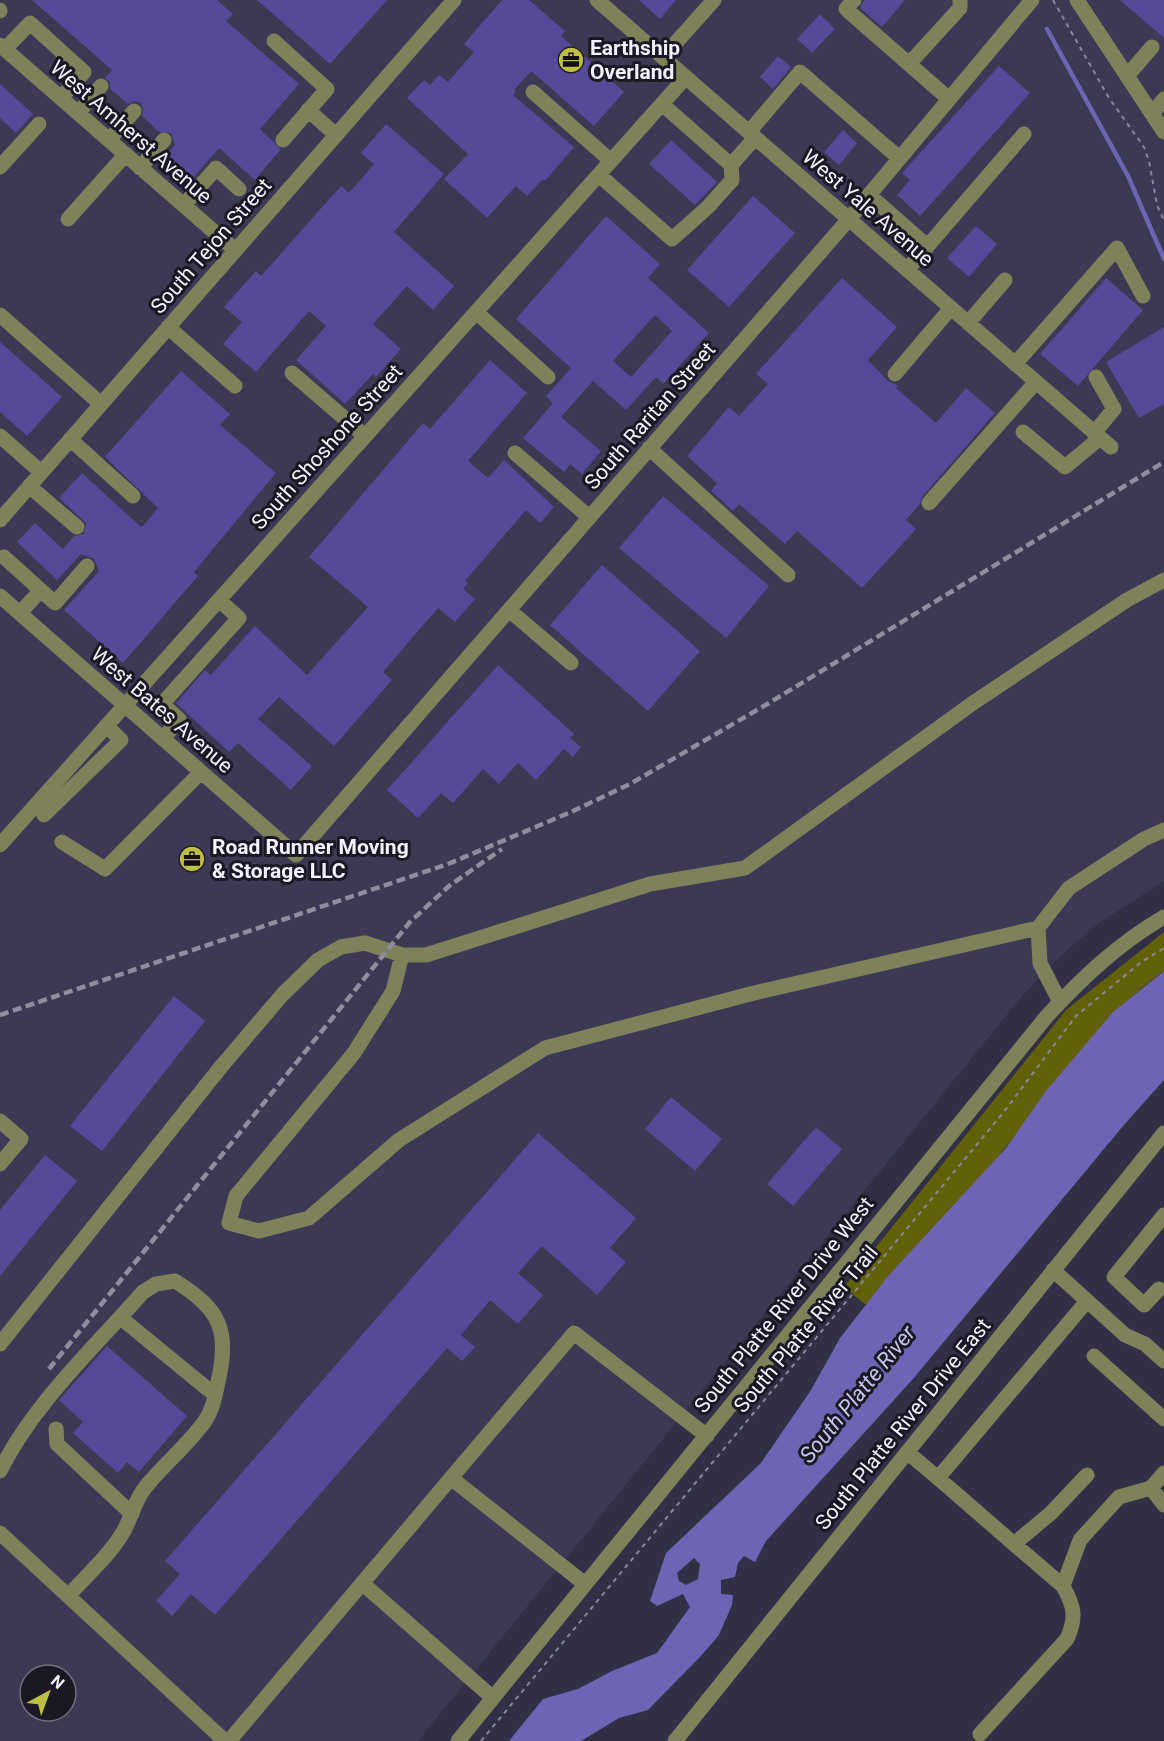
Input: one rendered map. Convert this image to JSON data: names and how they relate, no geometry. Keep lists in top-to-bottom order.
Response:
{
  "streets": {
    "street": [
      "West Amherst Avenue",
      "West Yale Avenue",
      "South Tejon Street",
      "South Raritan Street",
      "South Shoshone Street",
      "West Bates Avenue",
      "South Platte River Drive West",
      "South Platte River Drive East"
    ],
    "path": ["South Platte River Trail"]
  },
  "crossings": [
    ["West Amherst Avenue", "South Tejon Street"],
    ["West Yale Avenue", "South Raritan Street"],
    ["West Yale Avenue", "South Shoshone Street"],
    ["South Raritan Street", "West Bates Avenue"],
    ["South Shoshone Street", "West Bates Avenue"]
  ],
  "water": ["South Platte River"],
  "places": {
    "office": ["Earthship Overland", "Road Runner Moving & Storage LLC"]
  },
  "north": "top right"
}
